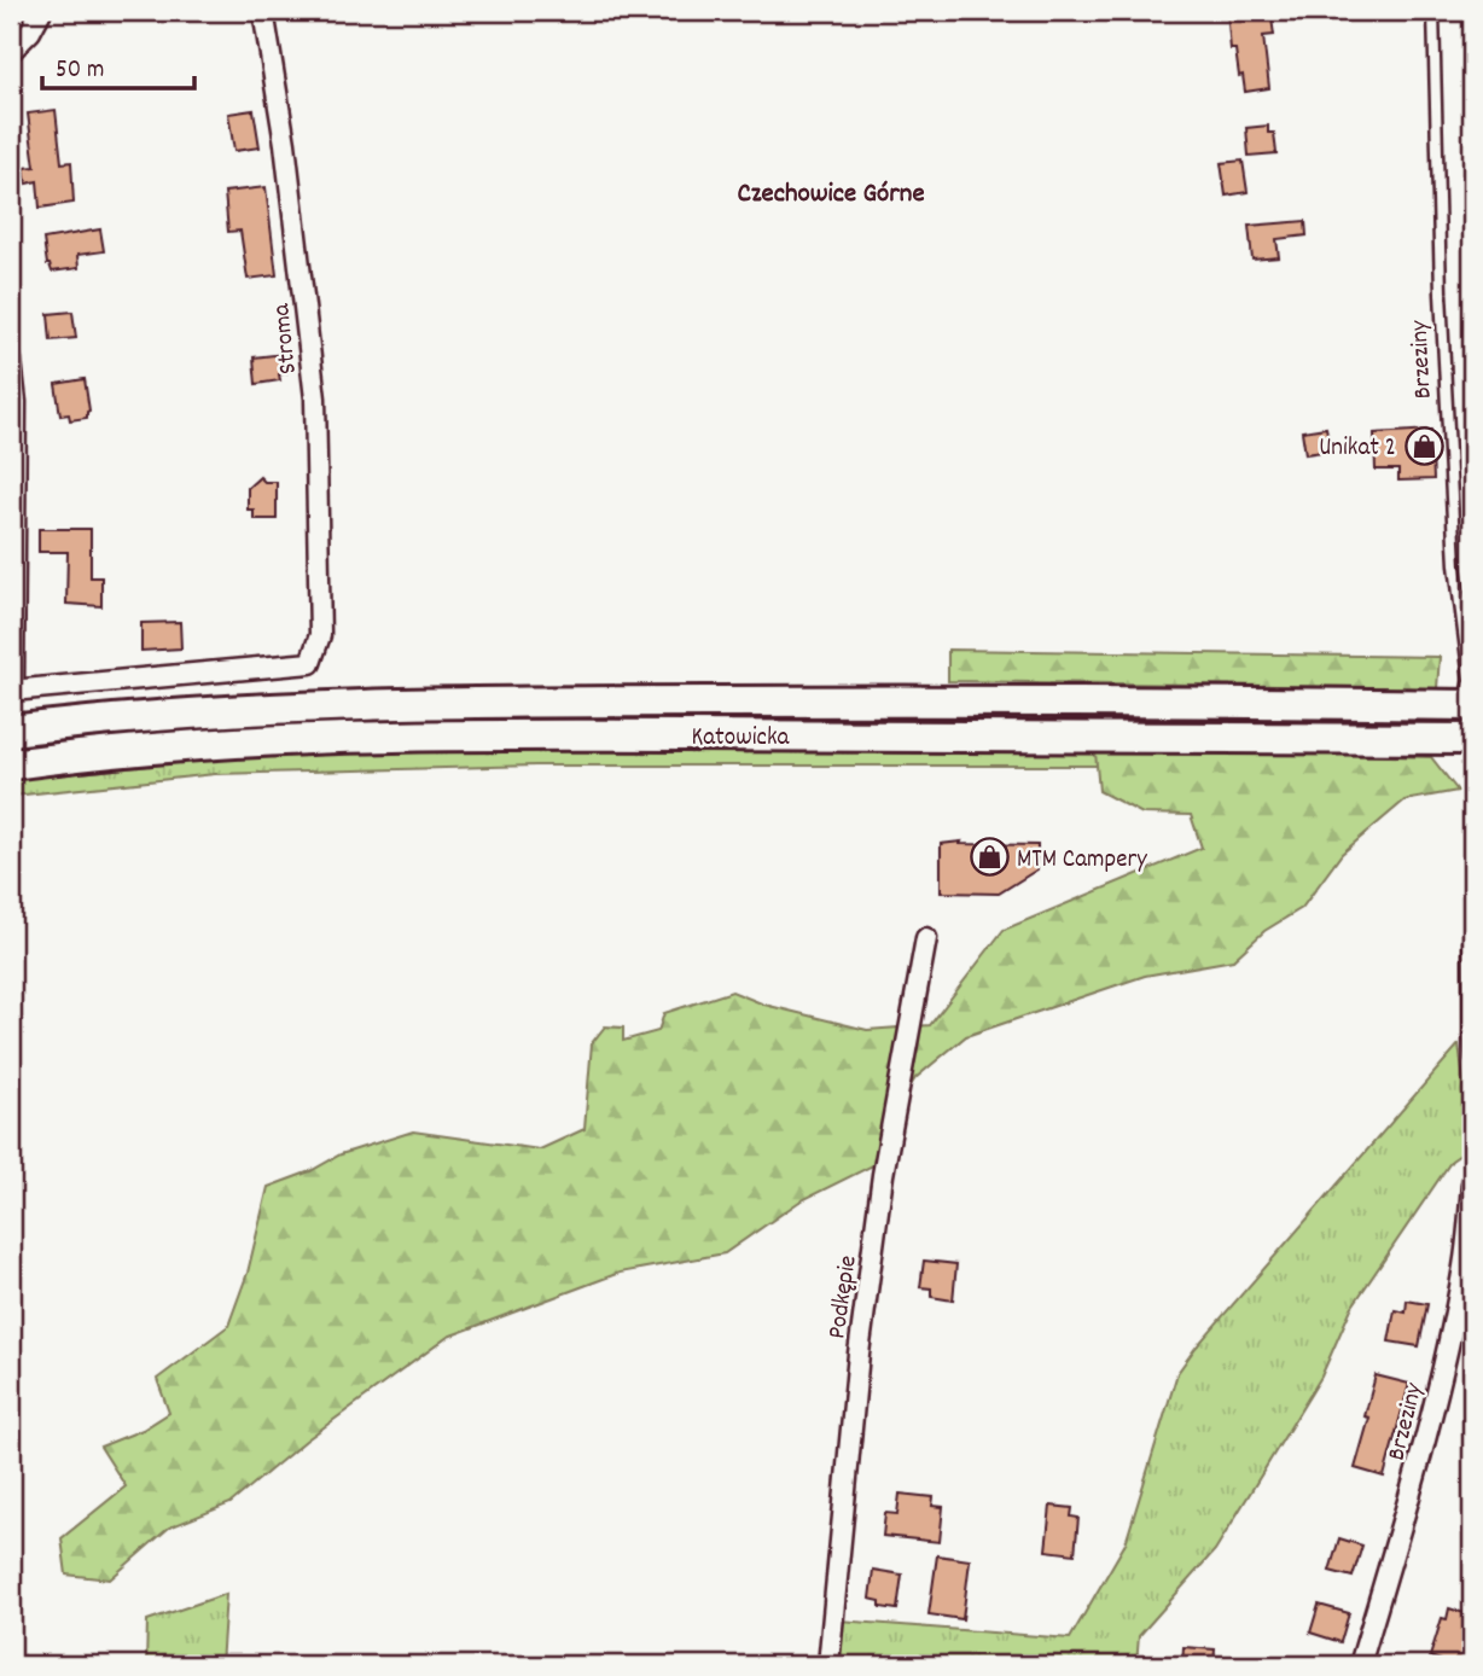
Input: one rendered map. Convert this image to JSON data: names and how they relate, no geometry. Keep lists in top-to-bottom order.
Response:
{
  "streets": {
    "main road": ["Katowicka"],
    "street": ["Stroma", "Brzeziny", "Podkępie"]
  },
  "crossings": [
    ["Brzeziny", "Katowicka"]
  ],
  "districts": ["Czechowice Górne"],
  "places": {
    "shop": ["Unikat 2", "MTM Campery"]
  },
  "scale_bar": "50 m"
}
